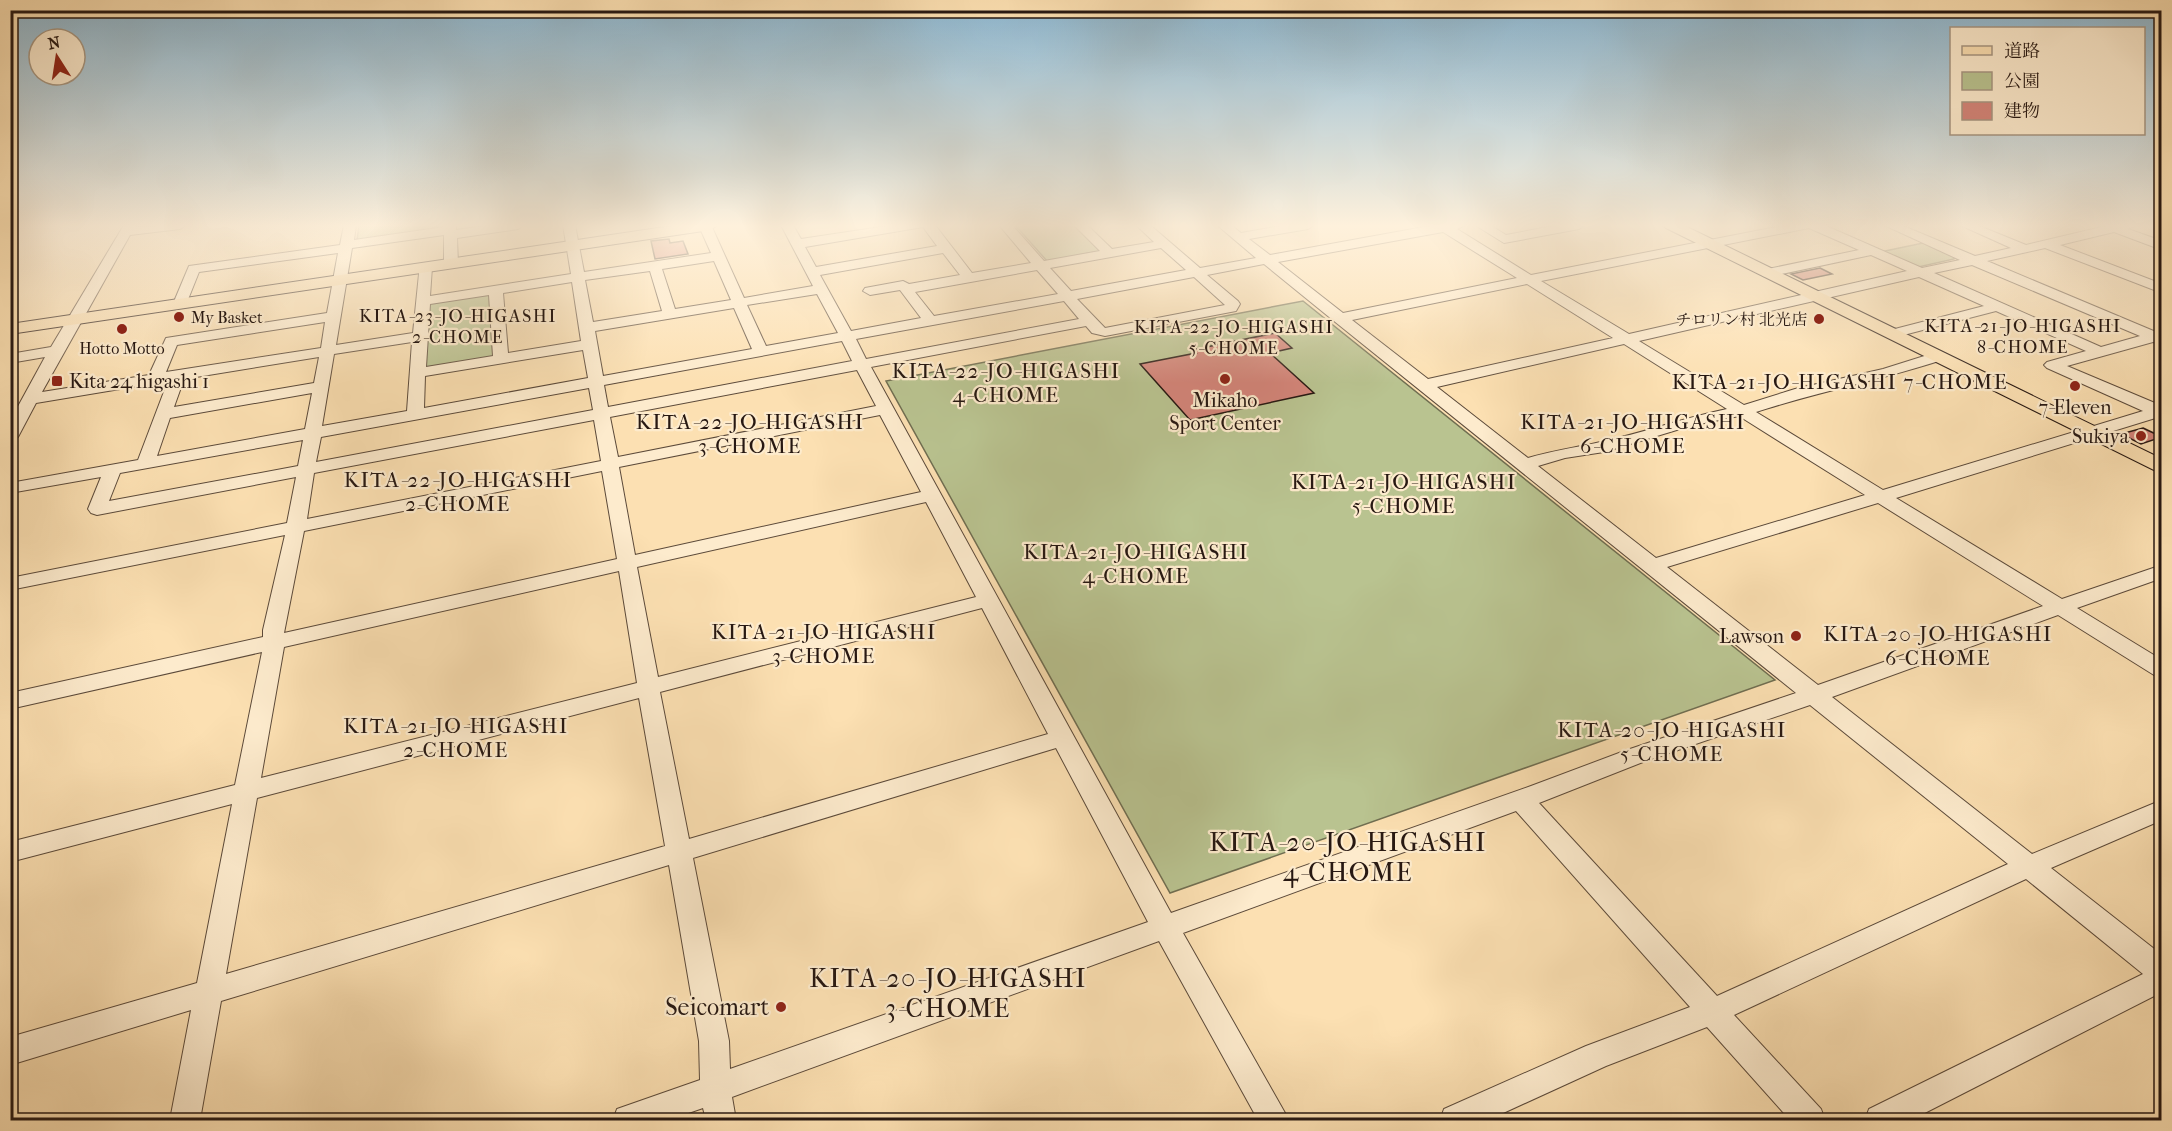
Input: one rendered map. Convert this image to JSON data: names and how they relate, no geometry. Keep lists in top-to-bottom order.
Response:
{
  "districts": [
    "KITA-23-JO-HIGASHI 2-CHOME",
    "KITA-21-JO-HIGASHI 8-CHOME",
    "KITA-22-JO-HIGASHI 5-CHOME",
    "KITA-22-JO-HIGASHI 4-CHOME",
    "KITA-21-JO-HIGASHI 7-CHOME",
    "KITA-22-JO-HIGASHI 3-CHOME",
    "KITA-21-JO-HIGASHI 6-CHOME",
    "KITA-22-JO-HIGASHI 2-CHOME",
    "KITA-21-JO-HIGASHI 5-CHOME",
    "KITA-21-JO-HIGASHI 4-CHOME",
    "KITA-21-JO-HIGASHI 3-CHOME",
    "KITA-20-JO-HIGASHI 6-CHOME",
    "KITA-21-JO-HIGASHI 2-CHOME",
    "KITA-20-JO-HIGASHI 5-CHOME",
    "KITA-20-JO-HIGASHI 4-CHOME",
    "KITA-20-JO-HIGASHI 3-CHOME"
  ],
  "places": {
    "other": [
      "My Basket",
      "チロリン村 北光店",
      "Hotto Motto",
      "Mikaho Sport Center",
      "7-Eleven",
      "Sukiya",
      "Lawson",
      "Seicomart"
    ],
    "transit": ["Kita 24 higashi 1"]
  },
  "legend": ["道路", "公園", "建物"],
  "north": "top"
}
